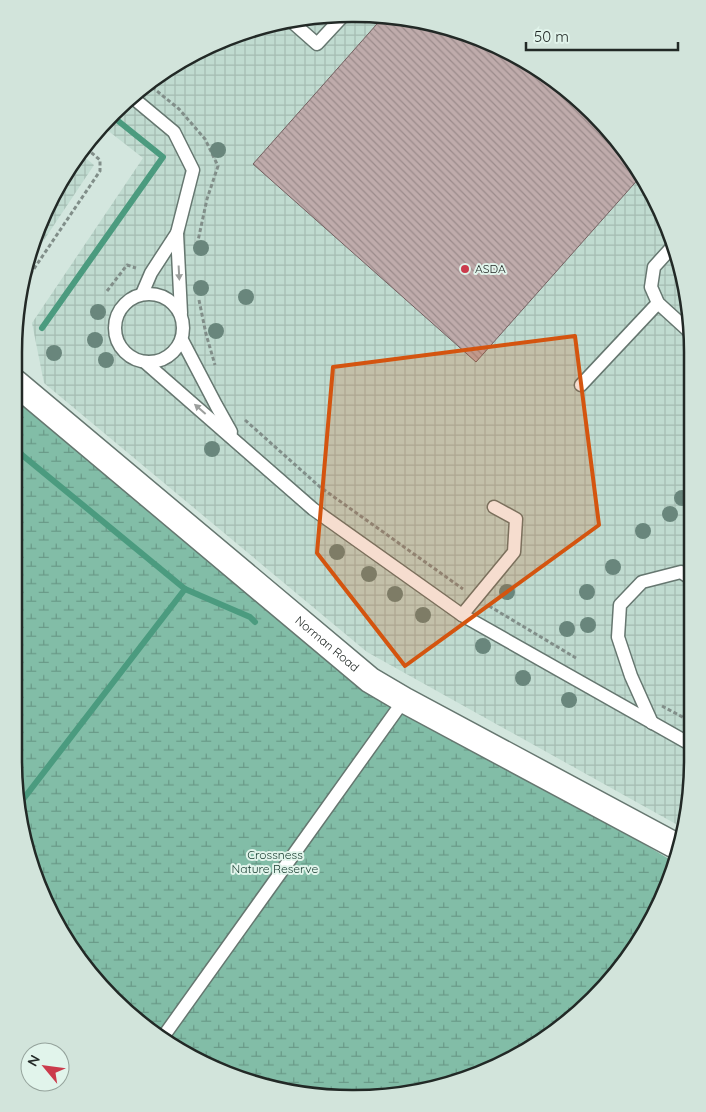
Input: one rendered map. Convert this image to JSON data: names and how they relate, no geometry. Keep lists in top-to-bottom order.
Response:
{
  "streets": {
    "street": ["Norman Road"]
  },
  "parks": ["Crossness Nature Reserve"],
  "places": ["ASDA"],
  "scale_bar": "50 m",
  "north": "top left"
}
